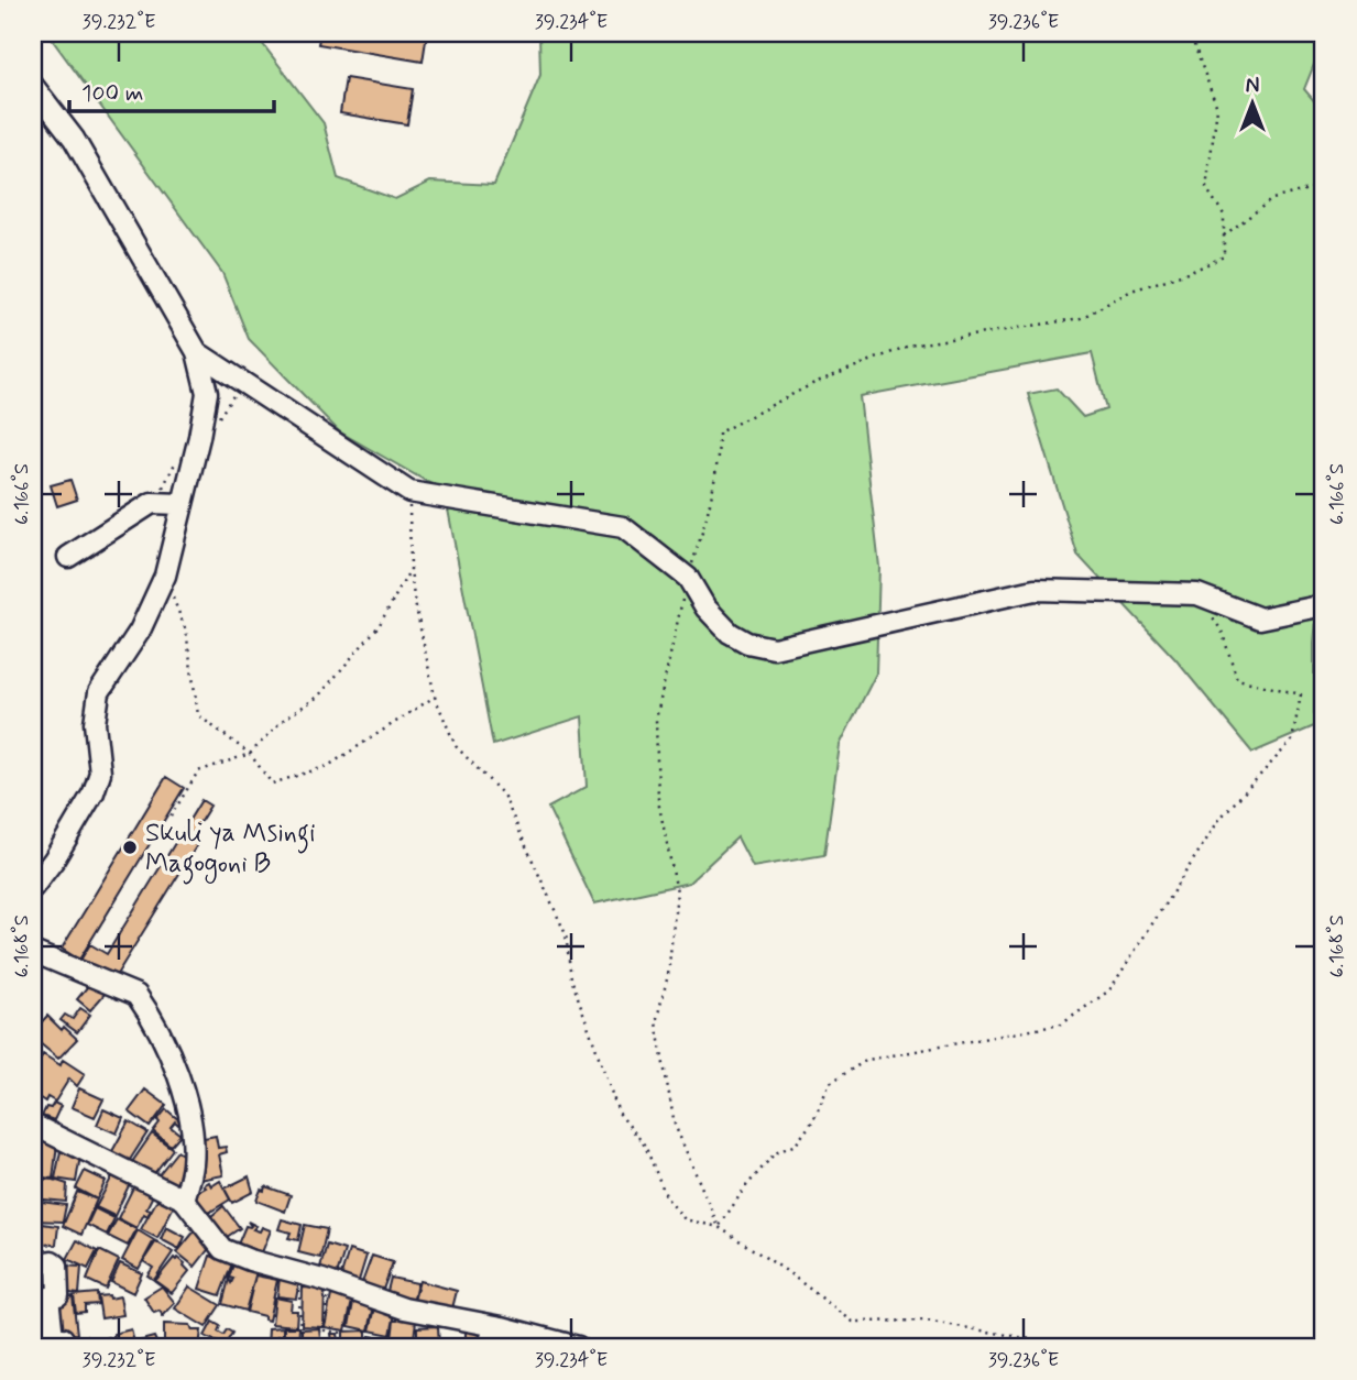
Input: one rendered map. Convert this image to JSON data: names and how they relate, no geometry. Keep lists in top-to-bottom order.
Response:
{
  "places": ["Skuli ya Msingi Magogoni B"],
  "scale_bar": "100 m",
  "north": "top",
  "coordinates": [
    "39.232°E",
    "39.234°E",
    "39.236°E",
    "6.166°S",
    "6.168°S"
  ]
}
